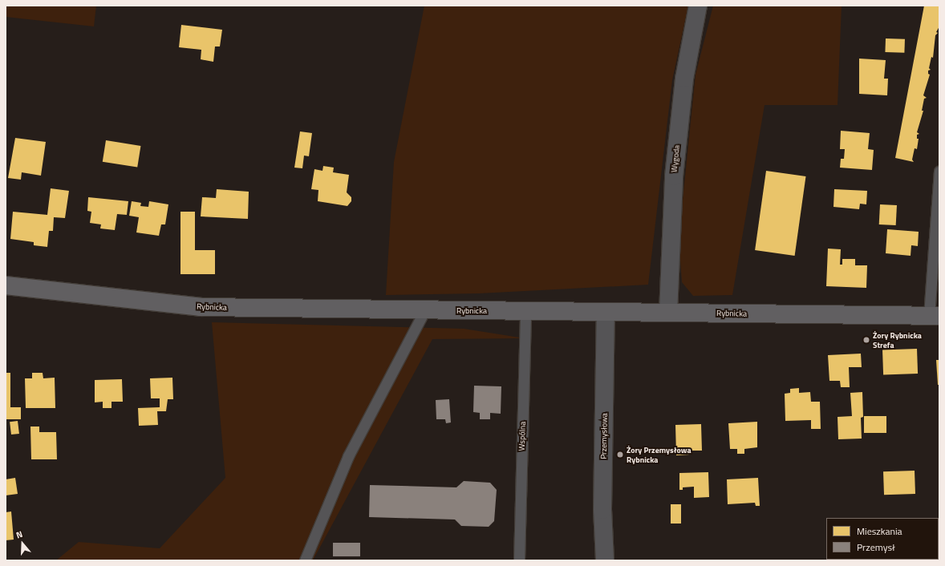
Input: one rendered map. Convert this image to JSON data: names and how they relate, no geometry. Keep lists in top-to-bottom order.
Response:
{
  "streets": {
    "street": ["Wygoda", "Rybnicka", "Przemysłowa"],
    "lane": ["Wspólna"]
  },
  "crossings": [
    ["Wygoda", "Rybnicka"],
    ["Rybnicka", "Wspólna"],
    ["Rybnicka", "Przemysłowa"]
  ],
  "places": ["Żory Rybnicka Strefa", "Żory Przemysłowa Rybnicka"],
  "legend": ["Mieszkania", "Przemysł"],
  "north": "top"
}
